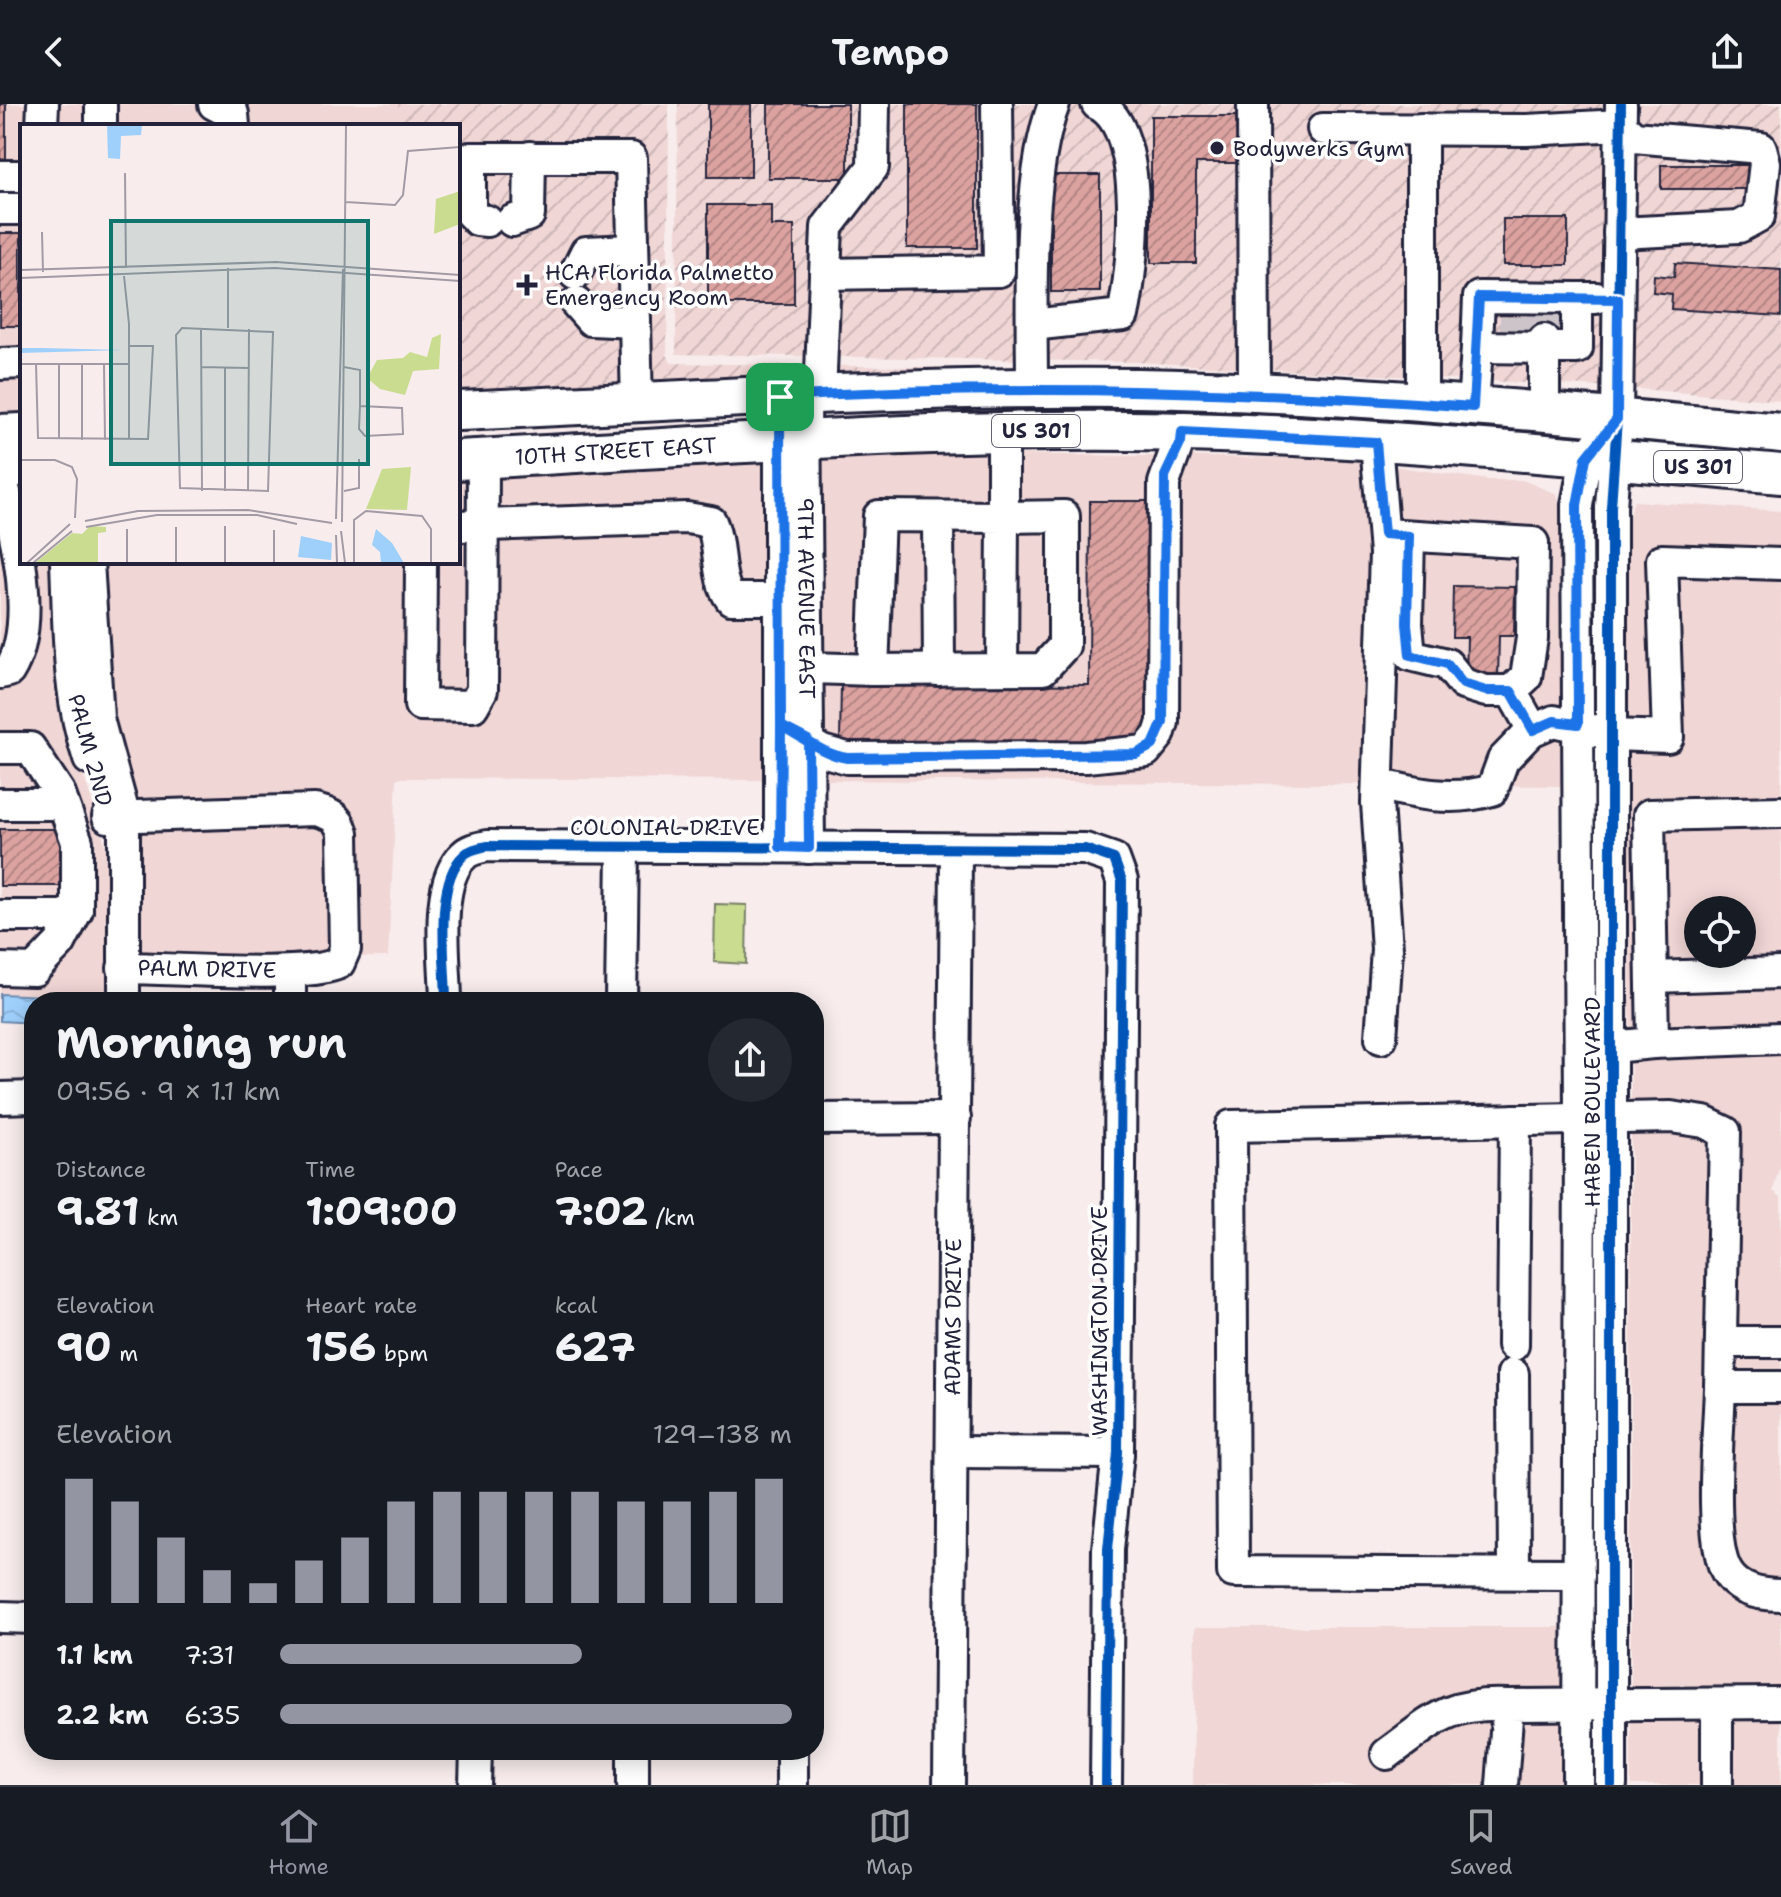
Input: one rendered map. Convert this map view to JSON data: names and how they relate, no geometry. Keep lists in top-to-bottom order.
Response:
{
  "streets": {
    "main road": ["US 301", "10TH STREET EAST"],
    "street": [
      "9TH AVENUE EAST",
      "PALM 2ND",
      "COLONIAL DRIVE",
      "PALM DRIVE",
      "HABEN BOULEVARD",
      "ADAMS DRIVE",
      "WASHINGTON DRIVE"
    ]
  },
  "crossings": [
    ["10TH STREET EAST", "9TH AVENUE EAST"],
    ["10TH STREET EAST", "HABEN BOULEVARD"],
    ["9TH AVENUE EAST", "COLONIAL DRIVE"],
    ["PALM 2ND", "PALM DRIVE"],
    ["COLONIAL DRIVE", "ADAMS DRIVE"],
    ["COLONIAL DRIVE", "WASHINGTON DRIVE"]
  ],
  "places": {
    "other": ["Bodywerks Gym"],
    "health": ["HCA Florida Palmetto Emergency Room"]
  },
  "page": {
    "header": "Tempo",
    "heading": ["Morning run", "09:56 · 9 × 1.1 km"],
    "stats": [
      ["Distance", "9.81 km"],
      ["Time", "1:09:00"],
      ["Pace", "7:02 /km"],
      ["Elevation", "90 m"],
      ["Heart rate", "156 bpm"],
      ["kcal", "627"]
    ],
    "chart": ["Elevation", "129–138 m"],
    "list": [
      {
        "name": "1.1 km",
        "note": "7:31"
      },
      {
        "name": "2.2 km",
        "note": "6:35"
      }
    ],
    "tabs": ["Home", "Map", "Saved"]
  }
}
